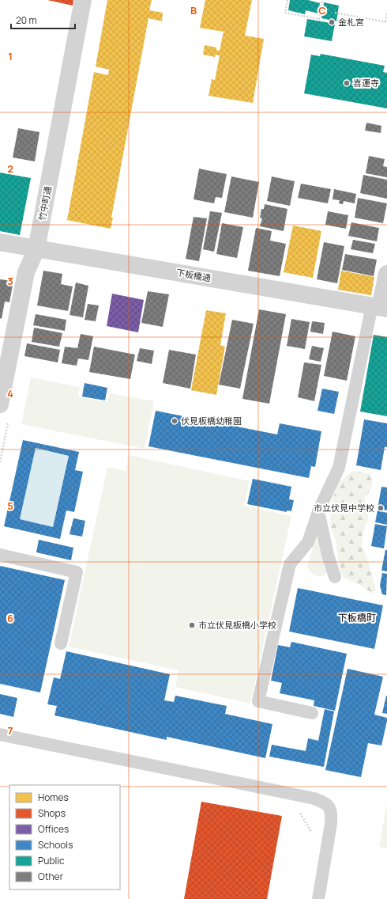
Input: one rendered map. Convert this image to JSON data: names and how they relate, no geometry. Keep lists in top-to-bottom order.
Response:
{
  "streets": {
    "street": ["竹中町通", "下板橋通"]
  },
  "crossings": [
    ["竹中町通", "下板橋通"]
  ],
  "districts": ["下板橋町"],
  "places": [
    "金札宮",
    "喜運寺",
    "伏見板橋幼稚園",
    "市立伏見中学校",
    "市立伏見板橋小学校"
  ],
  "legend": [
    "Homes",
    "Shops",
    "Offices",
    "Schools",
    "Public",
    "Other"
  ],
  "scale_bar": "20 m",
  "grid": {
    "columns": ["B", "C"],
    "rows": [
      "1",
      "2",
      "3",
      "4",
      "5",
      "6",
      "7"
    ]
  }
}
